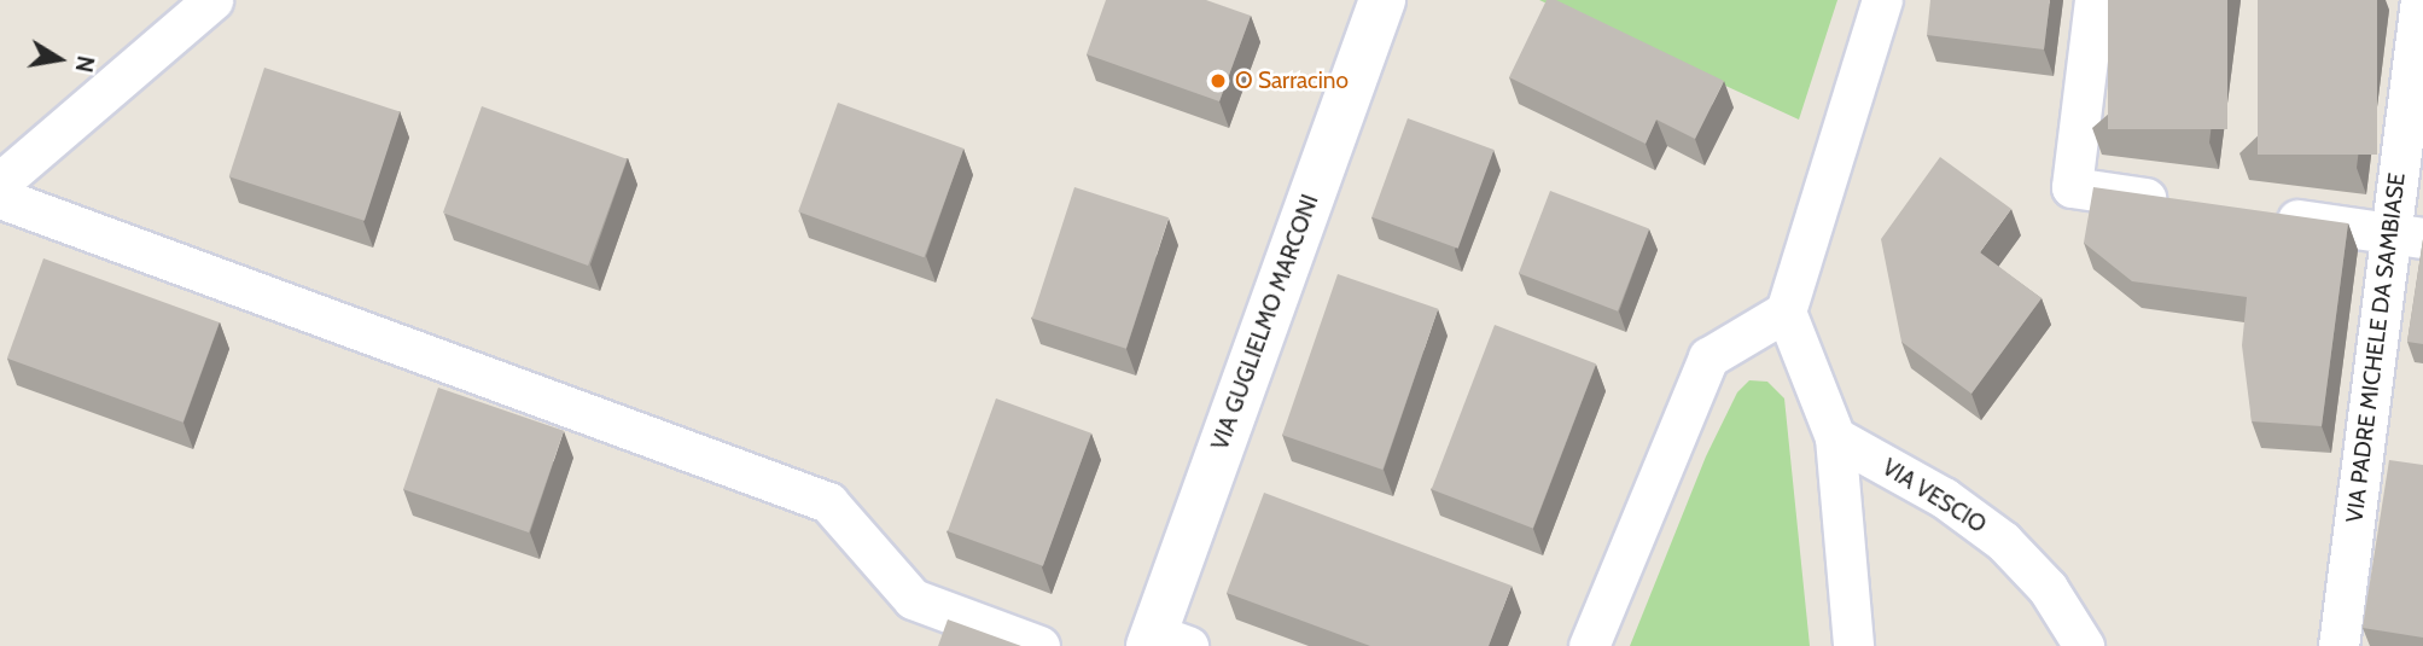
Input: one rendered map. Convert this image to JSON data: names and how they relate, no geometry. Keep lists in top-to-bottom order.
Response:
{
  "streets": {
    "main road": ["VIA GUGLIELMO MARCONI"],
    "street": ["VIA PADRE MICHELE DA SAMBIASE", "VIA VESCIO"]
  },
  "places": ["O Sarracino"],
  "north": "right"
}
